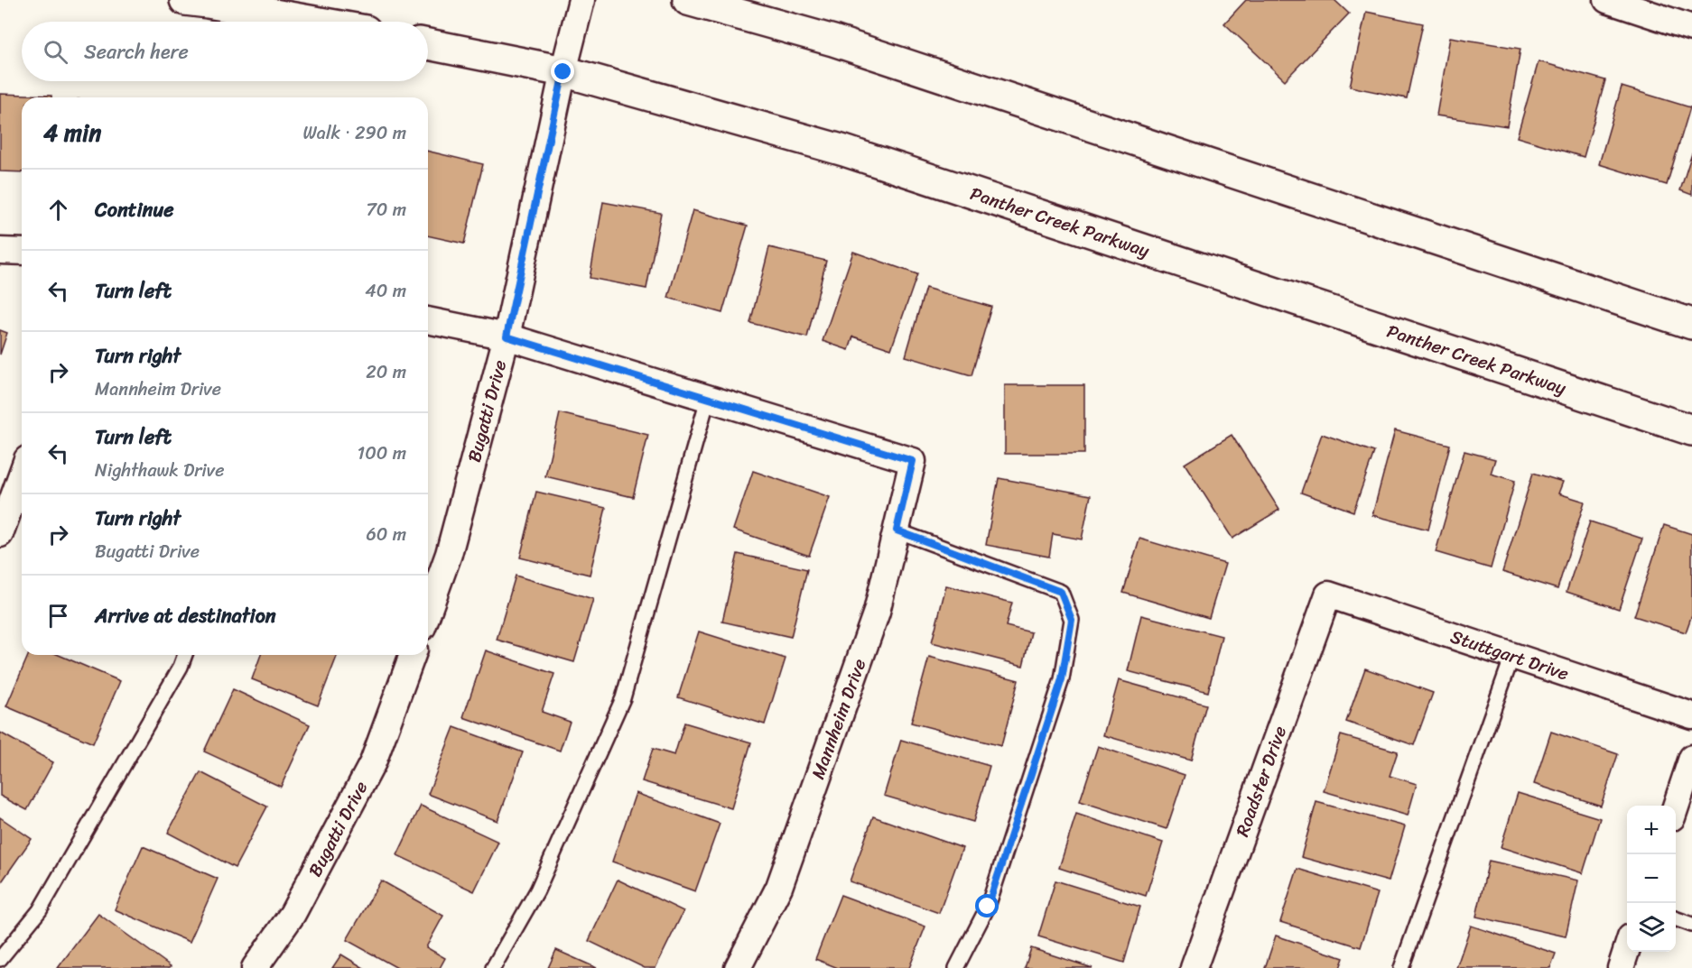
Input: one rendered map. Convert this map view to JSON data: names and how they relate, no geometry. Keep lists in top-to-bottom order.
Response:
{
  "streets": {
    "main road": ["Panther Creek Parkway"],
    "street": [
      "Bugatti Drive",
      "Stuttgart Drive",
      "Mannheim Drive",
      "Roadster Drive"
    ]
  },
  "crossings": [
    ["Panther Creek Parkway", "Bugatti Drive"],
    ["Stuttgart Drive", "Roadster Drive"]
  ],
  "page": {
    "search": "Search here",
    "heading": ["4 min", "Walk · 290 m"],
    "list": [
      ["Continue", "70 m"],
      ["Turn left", "40 m"],
      ["Turn right", "Mannheim Drive", "20 m"],
      ["Turn left", "Nighthawk Drive", "100 m"],
      ["Turn right", "Bugatti Drive", "60 m"],
      "Arrive at destination"
    ],
    "map_buttons": ["+", "−"]
  }
}
